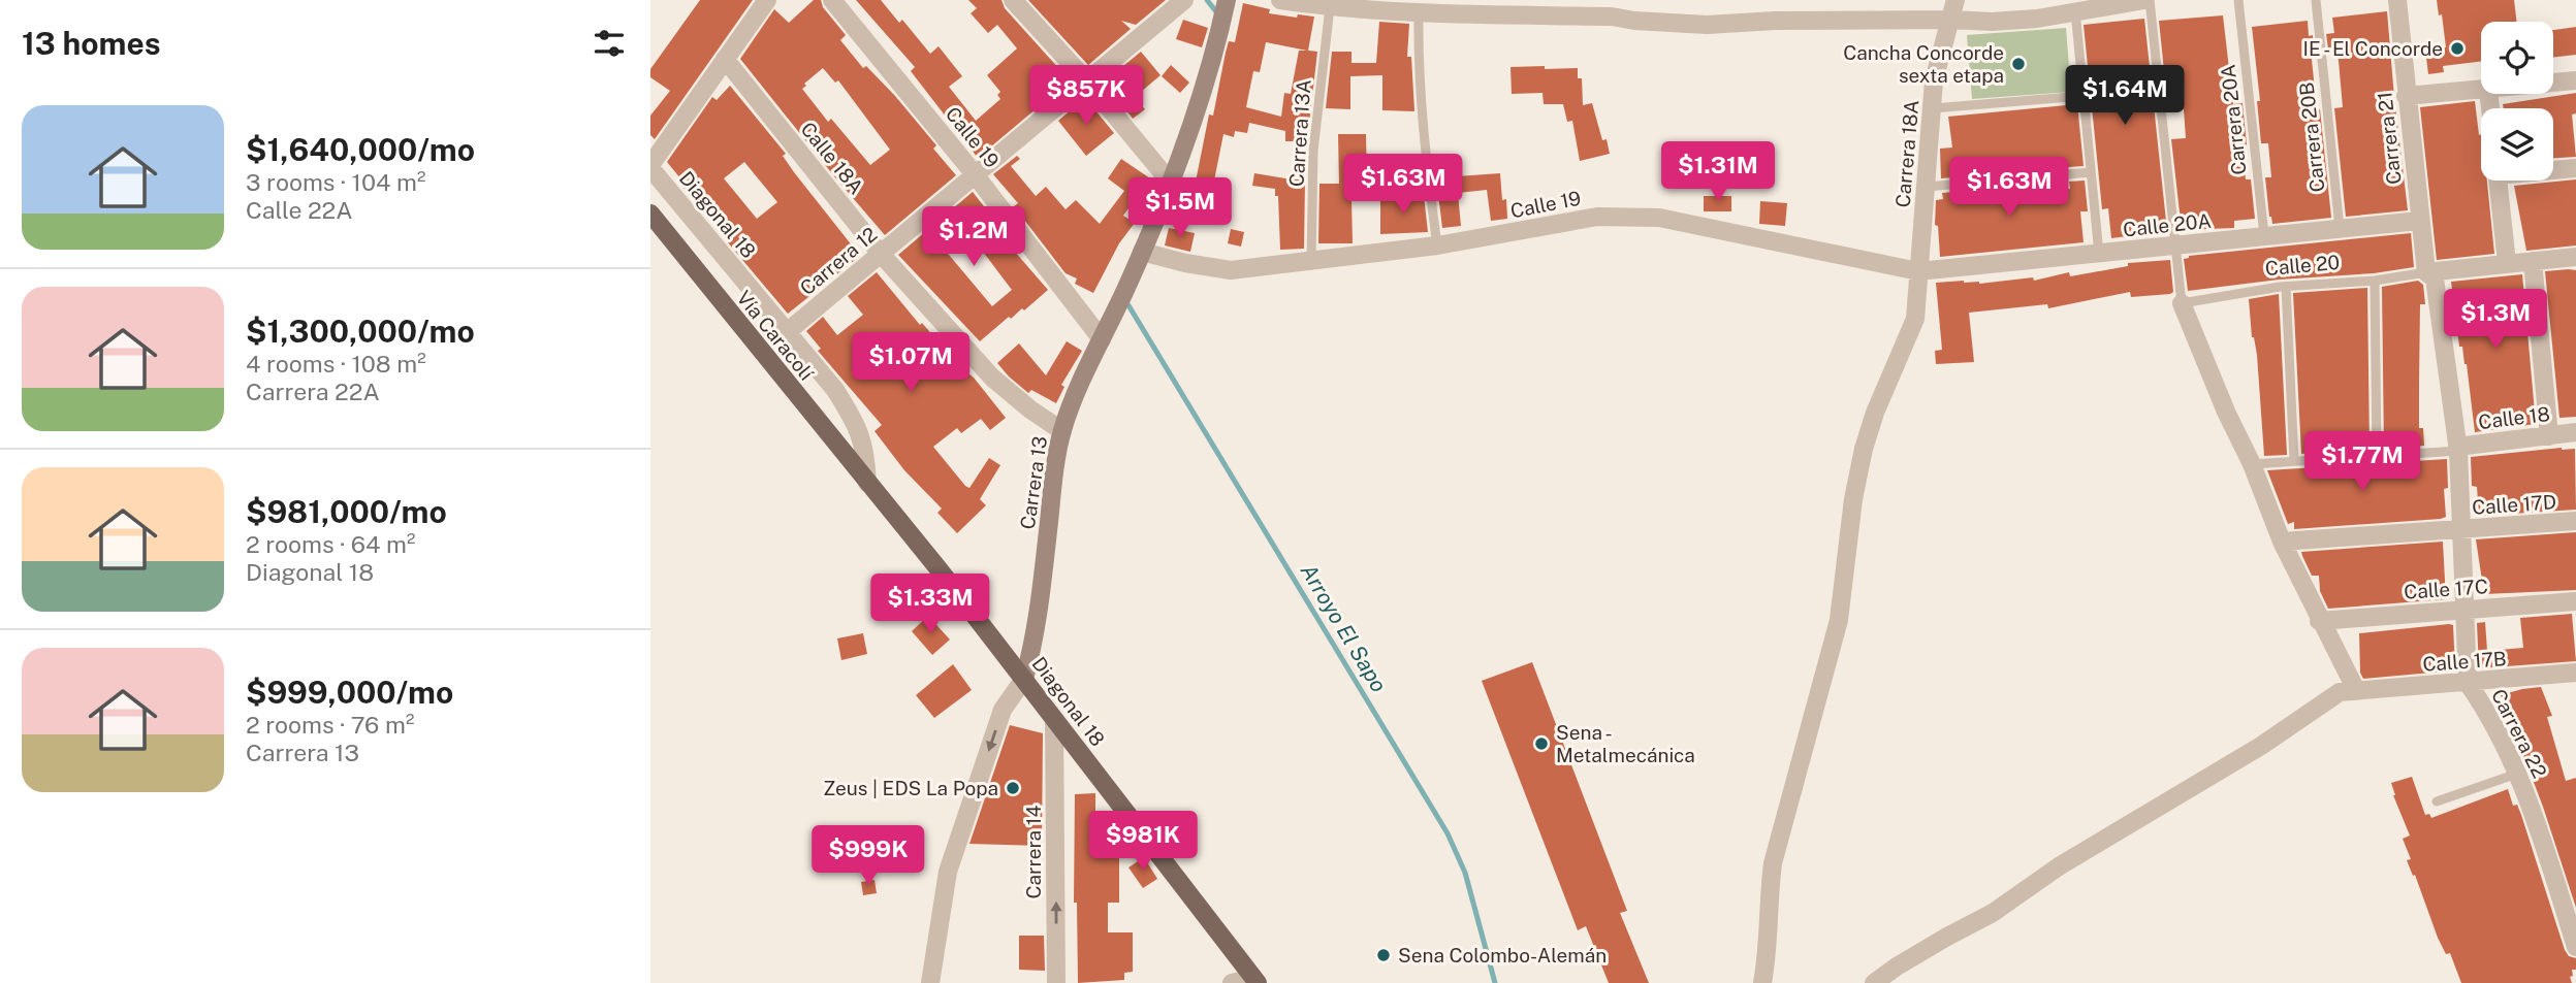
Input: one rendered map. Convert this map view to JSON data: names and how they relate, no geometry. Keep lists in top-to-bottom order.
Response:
{
  "streets": {
    "main road": ["Diagonal 18", "Vía Caracolí"],
    "street": [
      "Calle 19",
      "Carrera 21",
      "Carrera 18A",
      "Calle 18A",
      "Calle 20A",
      "Carrera 12",
      "Calle 18",
      "Carrera 13",
      "Calle 17D",
      "Calle 17C",
      "Calle 17B",
      "Carrera 22",
      "Carrera 14"
    ],
    "lane": [
      "Carrera 20A",
      "Carrera 13A",
      "Carrera 20B",
      "Calle 20"
    ]
  },
  "crossings": [
    ["Carrera 20A", "Calle 20A"],
    ["Carrera 13A", "Calle 19"],
    ["Calle 19", "Carrera 18A"],
    ["Calle 19", "Calle 20A"],
    ["Calle 19", "Carrera 12"],
    ["Calle 19", "Carrera 13"],
    ["Carrera 20B", "Calle 20A"],
    ["Carrera 21", "Calle 20A"],
    ["Carrera 21", "Calle 20"],
    ["Carrera 21", "Calle 18"],
    ["Carrera 21", "Carrera 22"],
    ["Carrera 18A", "Calle 20A"],
    ["Calle 18A", "Carrera 12"],
    ["Calle 18A", "Carrera 13"],
    ["Diagonal 18", "Carrera 12"],
    ["Diagonal 18", "Vía Caracolí"],
    ["Diagonal 18", "Carrera 13"],
    ["Diagonal 18", "Carrera 14"],
    ["Calle 18", "Carrera 22"],
    ["Calle 17D", "Carrera 22"],
    ["Calle 17C", "Carrera 22"],
    ["Calle 17B", "Carrera 22"]
  ],
  "one_way": ["Carrera 14"],
  "water": ["Arroyo El Sapo"],
  "places": [
    "IE - El Concorde",
    "Cancha Concorde sexta etapa",
    "Sena - Metalmecánica",
    "Zeus | EDS La Popa",
    "Sena Colombo-Alemán"
  ],
  "page": {
    "heading": "13 homes",
    "price": [
      "$857K",
      "$1.64M",
      "$1.31M",
      "$1.63M",
      "$1.63M",
      "$1.5M",
      "$1.2M",
      "$1.3M",
      "$1.07M",
      "$1.77M",
      "$1.33M",
      "$981K",
      "$999K"
    ],
    "list": [
      {
        "name": "$1,640,000/mo",
        "note": "3 rooms · 104 m² · Calle 22A"
      },
      {
        "name": "$1,300,000/mo",
        "note": "4 rooms · 108 m² · Carrera 22A"
      },
      {
        "name": "$981,000/mo",
        "note": "2 rooms · 64 m² · Diagonal 18"
      },
      {
        "name": "$999,000/mo",
        "note": "2 rooms · 76 m² · Carrera 13"
      }
    ]
  }
}
